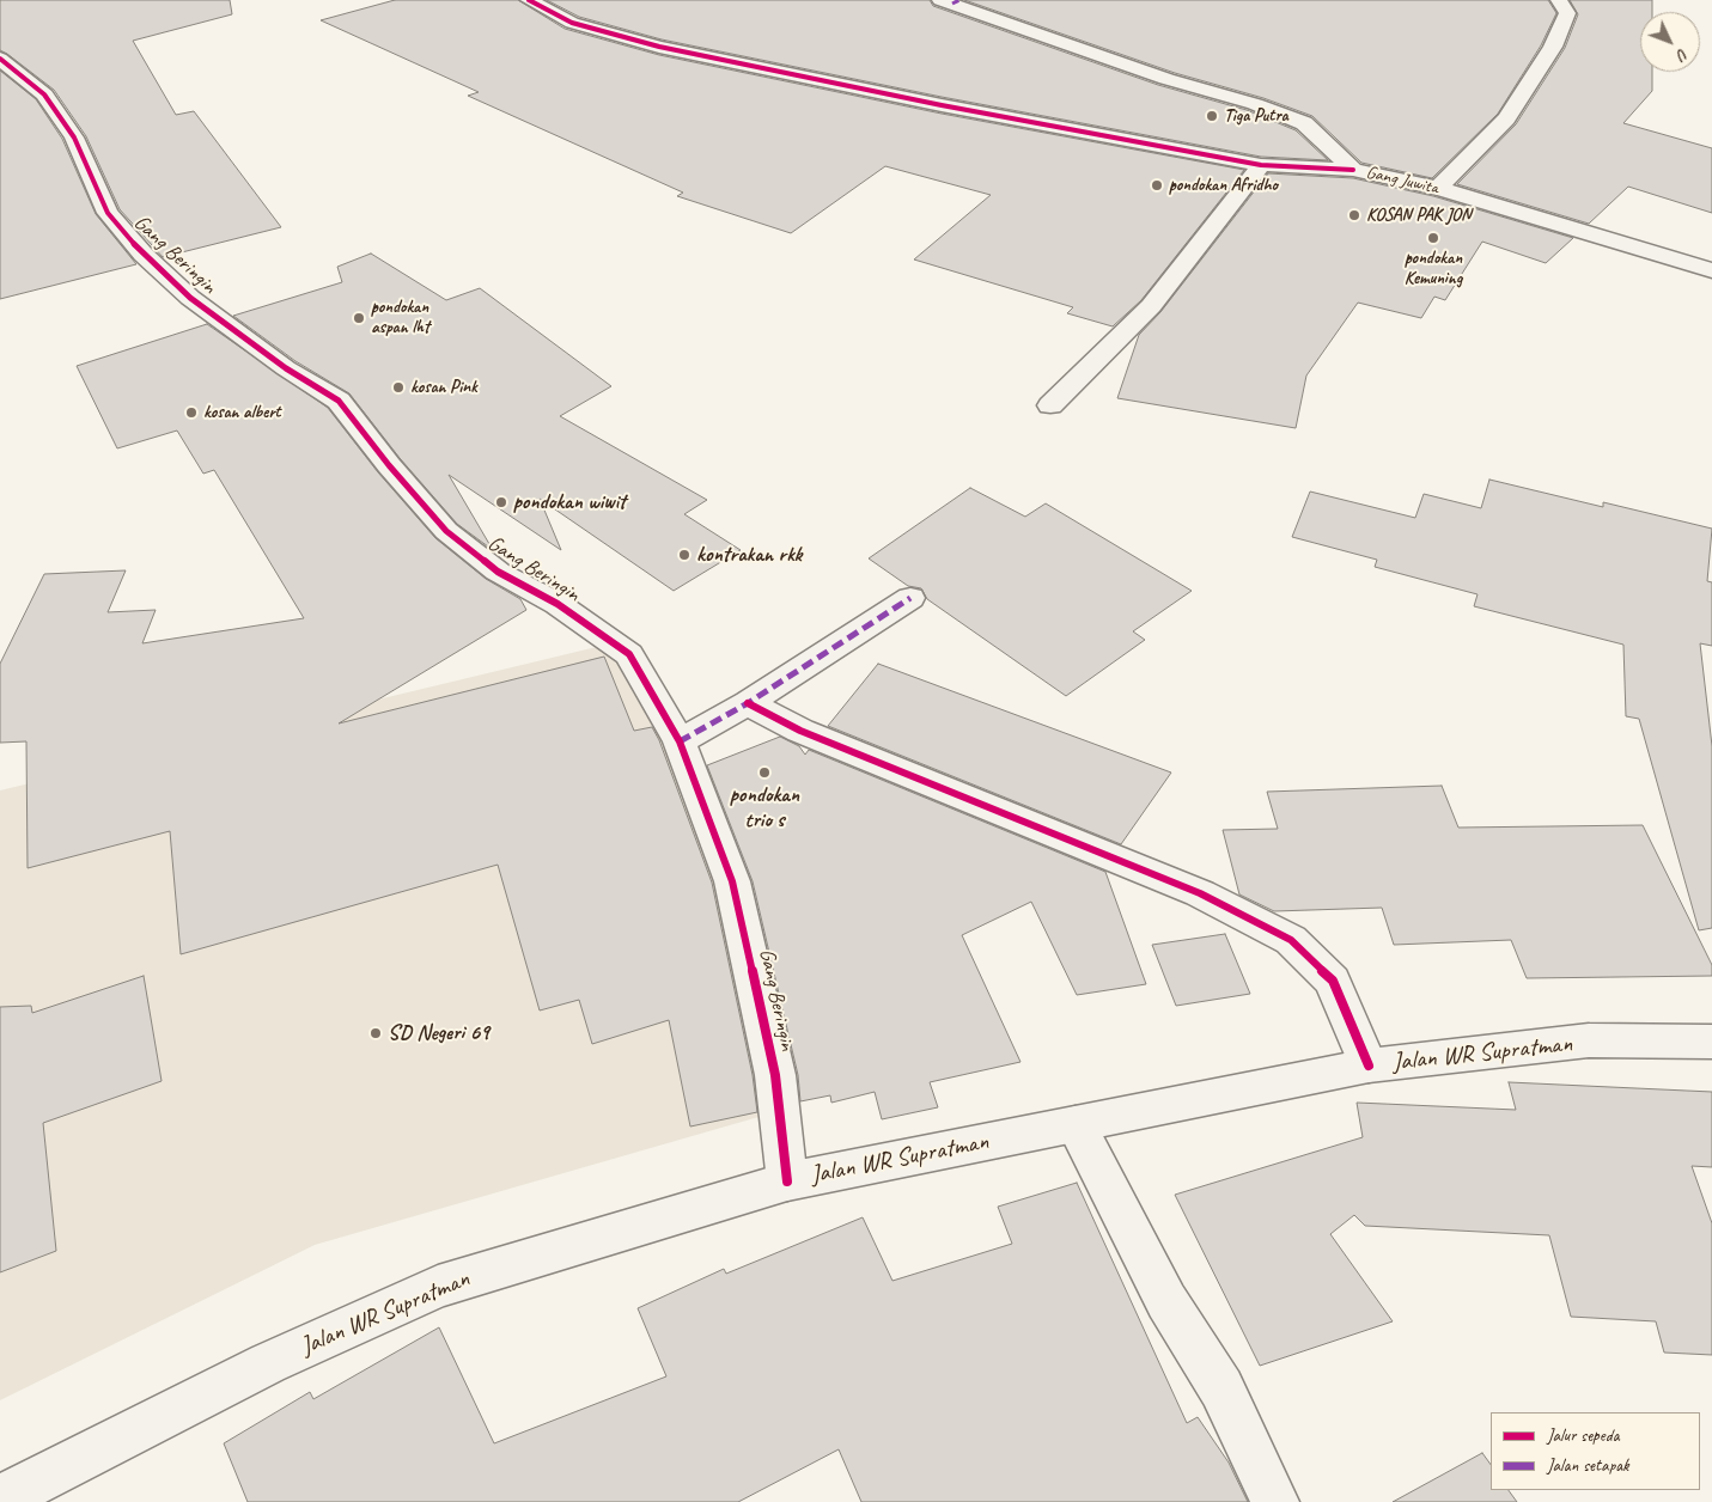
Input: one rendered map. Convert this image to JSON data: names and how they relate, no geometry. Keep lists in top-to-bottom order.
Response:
{
  "streets": {
    "main road": ["Gang Juwita", "Gang Beringin", "Jalan WR Supratman"]
  },
  "crossings": [
    ["Gang Beringin", "Jalan WR Supratman"]
  ],
  "places": [
    "Tiga Putra",
    "pondokan Afridho",
    "KOSAN PAK JON",
    "pondokan Kemuning",
    "pondokan aspan lht",
    "kosan Pink",
    "kosan albert",
    "pondokan wiwit",
    "kontrakan rkk",
    "pondokan trio s",
    "SD Negeri 69"
  ],
  "legend": ["Jalur sepeda", "Jalan setapak"],
  "north": "bottom right"
}
